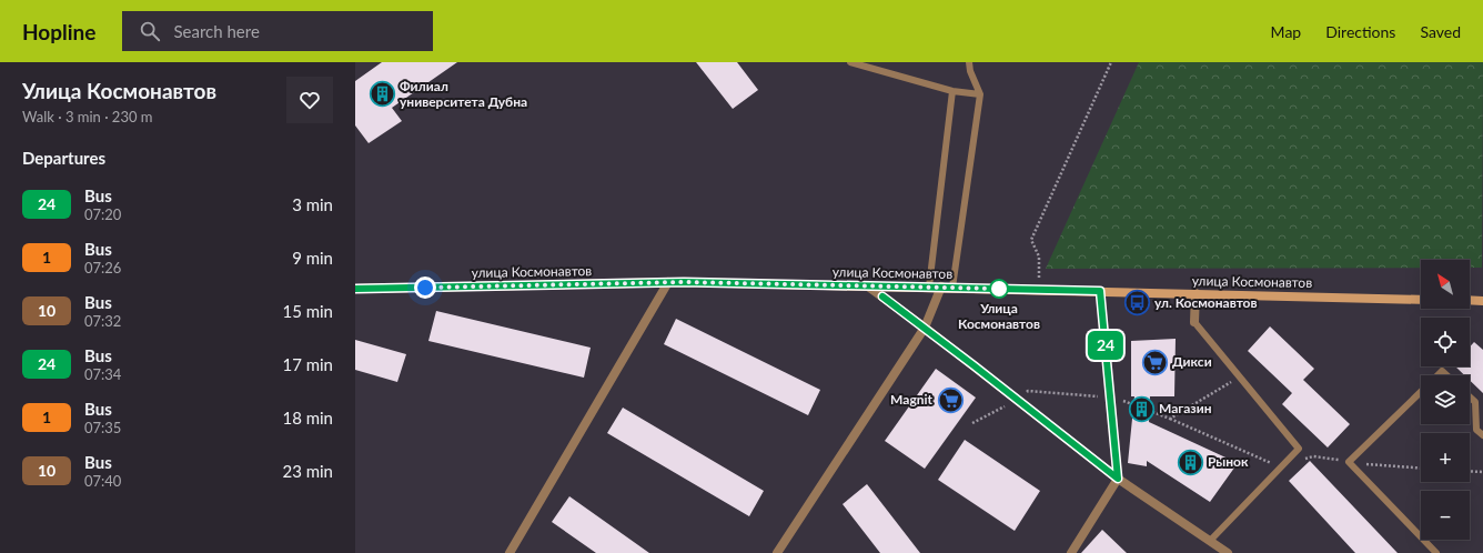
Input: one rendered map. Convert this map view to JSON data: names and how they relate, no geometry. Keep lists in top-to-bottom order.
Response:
{
  "streets": {
    "main road": ["улица Космонавтов"]
  },
  "places": {
    "building": ["Филиал университета Дубна", "Магазин", "Рынок"],
    "other": ["Улица Космонавтов"],
    "bus stop": ["ул. Космонавтов"],
    "supermarket": ["Дикси", "Magnit"]
  },
  "lines": ["bus line 24"],
  "north": "top left",
  "page": {
    "header": "Hopline",
    "search": "Search here",
    "nav": ["Map", "Directions", "Saved"],
    "heading": [
      ["Улица Космонавтов", "Walk · 3 min · 230 m"],
      "Departures"
    ],
    "on_map": "24",
    "list": [
      {
        "mark": "24",
        "name": "Bus",
        "note": "07:20",
        "value": "3 min"
      },
      {
        "mark": "1",
        "name": "Bus",
        "note": "07:26",
        "value": "9 min"
      },
      {
        "mark": "10",
        "name": "Bus",
        "note": "07:32",
        "value": "15 min"
      },
      {
        "mark": "24",
        "name": "Bus",
        "note": "07:34",
        "value": "17 min"
      },
      {
        "mark": "1",
        "name": "Bus",
        "note": "07:35",
        "value": "18 min"
      },
      {
        "mark": "10",
        "name": "Bus",
        "note": "07:40",
        "value": "23 min"
      }
    ],
    "map_buttons": ["+", "−"]
  }
}
